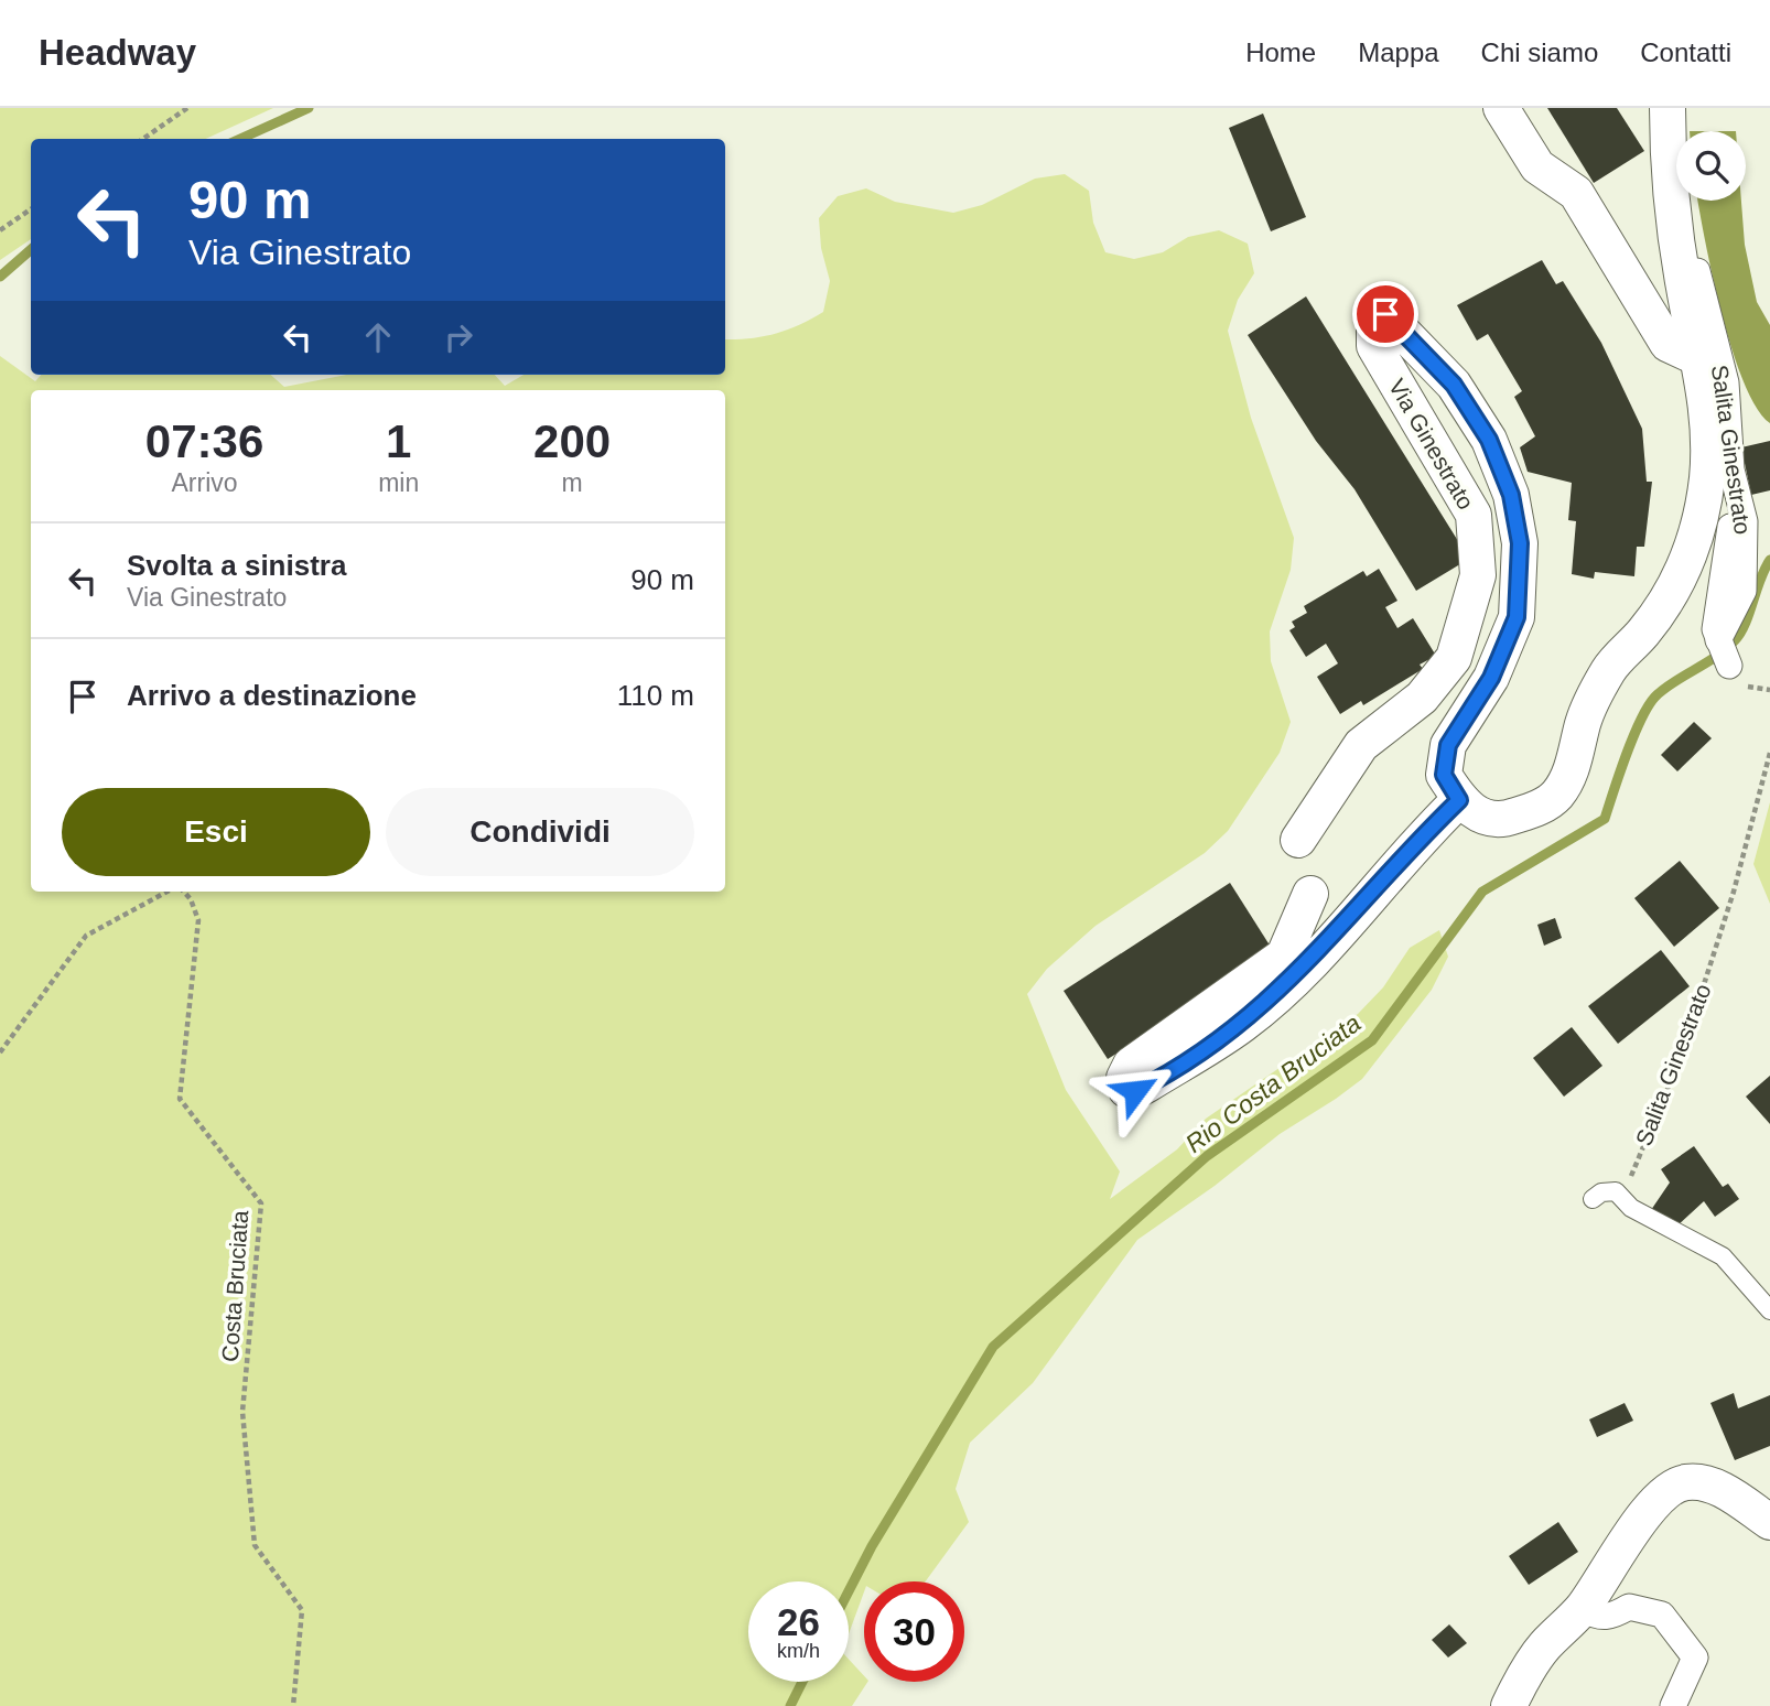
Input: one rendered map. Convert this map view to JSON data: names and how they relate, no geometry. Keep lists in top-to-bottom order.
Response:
{
  "streets": {
    "street": ["Via Ginestrato", "Salita Ginestrato"],
    "path": ["Costa Bruciata"]
  },
  "water": ["Rio Costa Bruciata"],
  "page": {
    "header": "Headway",
    "nav": [
      "Home",
      "Mappa",
      "Chi siamo",
      "Contatti"
    ],
    "turn": ["90 m", "Via Ginestrato"],
    "eta": [
      "07:36",
      "Arrivo",
      "1",
      "min",
      "200",
      "m"
    ],
    "list": [
      {
        "name": "Svolta a sinistra",
        "note": "Via Ginestrato",
        "value": "90 m"
      },
      {
        "name": "Arrivo a destinazione",
        "value": "110 m"
      }
    ],
    "buttons": ["Esci", "Condividi"],
    "speed": "26 km/h",
    "limit": "30"
  }
}
